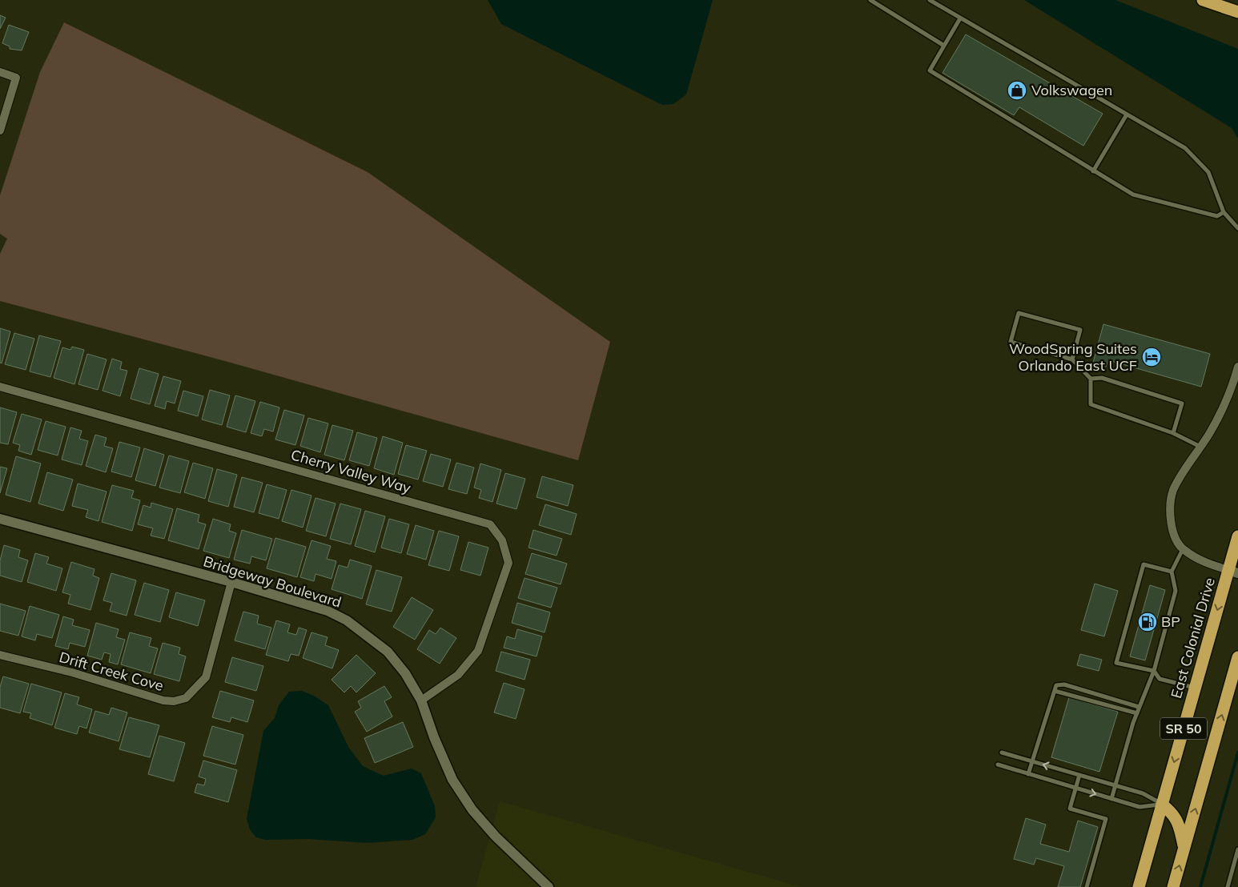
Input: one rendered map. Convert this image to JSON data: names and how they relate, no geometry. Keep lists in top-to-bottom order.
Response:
{
  "streets": {
    "highway": ["East Colonial Drive", "SR 50"],
    "street": ["Cherry Valley Way", "Bridgeway Boulevard", "Drift Creek Cove"]
  },
  "crossings": [
    ["Cherry Valley Way", "Bridgeway Boulevard"],
    ["Bridgeway Boulevard", "Drift Creek Cove"]
  ],
  "places": {
    "shop": ["Volkswagen"],
    "hotel": ["WoodSpring Suites Orlando East UCF"],
    "fuel station": ["BP"]
  }
}
